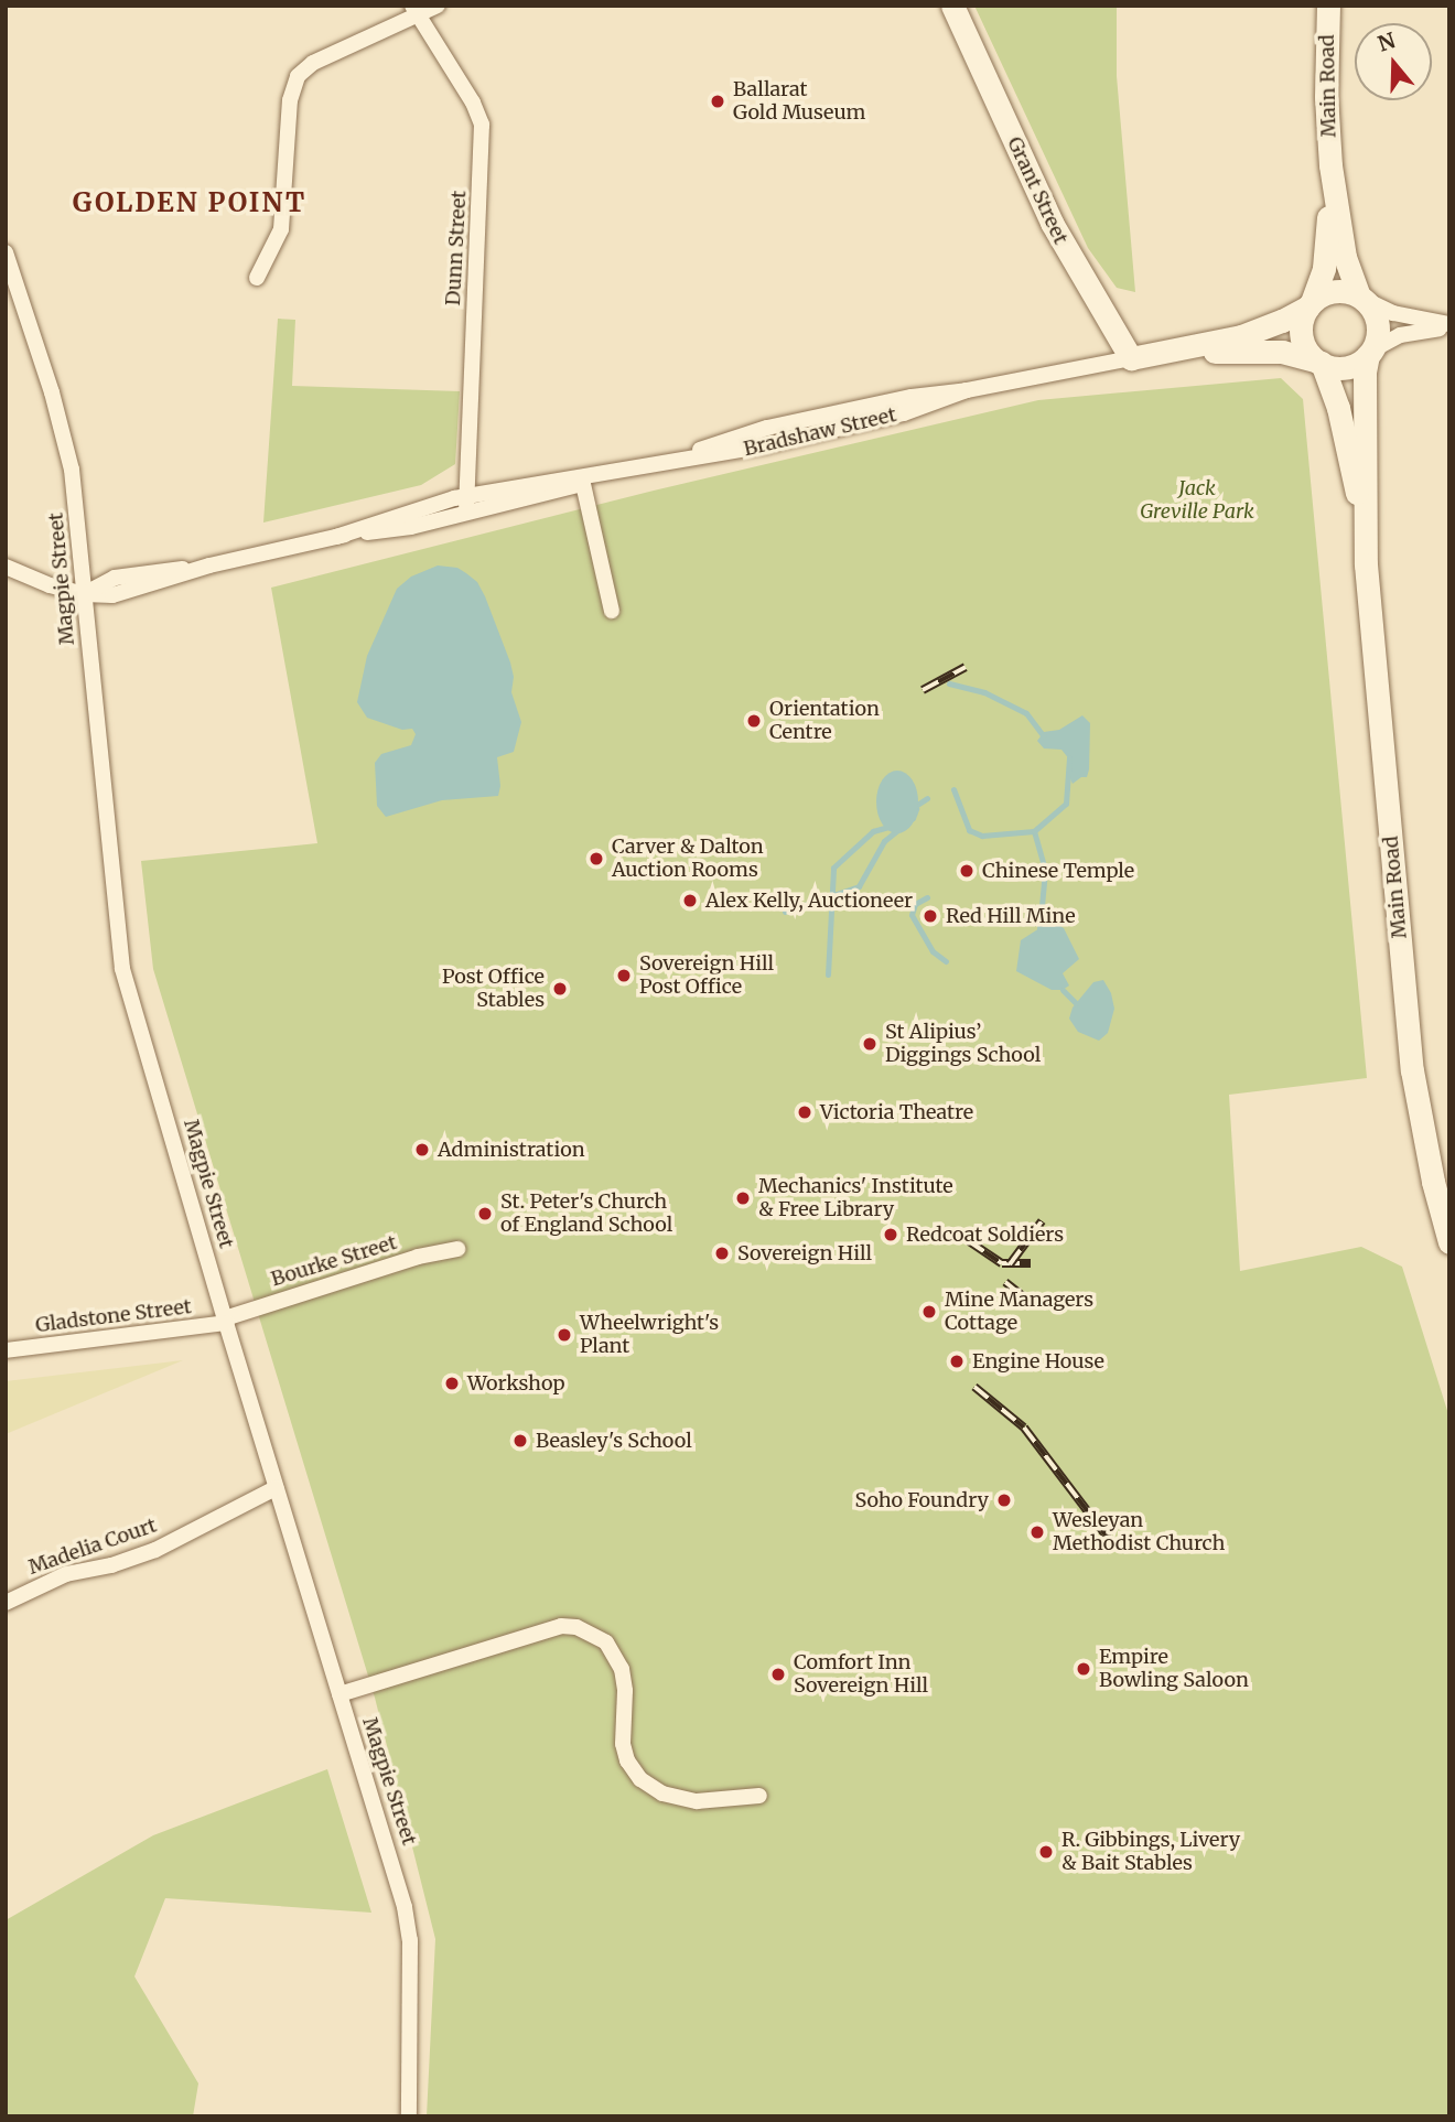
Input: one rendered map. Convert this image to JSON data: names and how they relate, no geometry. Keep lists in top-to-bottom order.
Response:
{
  "streets": {
    "main road": ["Main Road", "Grant Street", "Bradshaw Street"],
    "street": [
      "Dunn Street",
      "Magpie Street",
      "Bourke Street",
      "Gladstone Street",
      "Madelia Court"
    ]
  },
  "crossings": [
    ["Main Road", "Bradshaw Street"],
    ["Grant Street", "Bradshaw Street"],
    ["Dunn Street", "Bradshaw Street"],
    ["Bradshaw Street", "Magpie Street"],
    ["Magpie Street", "Bourke Street"],
    ["Magpie Street", "Gladstone Street"],
    ["Magpie Street", "Madelia Court"],
    ["Bourke Street", "Gladstone Street"]
  ],
  "districts": ["GOLDEN POINT"],
  "parks": ["Jack Greville Park"],
  "places": [
    "Ballarat Gold Museum",
    "Orientation Centre",
    "Carver & Dalton Auction Rooms",
    "Chinese Temple",
    "Alex Kelly, Auctioneer",
    "Red Hill Mine",
    "Sovereign Hill Post Office",
    "Post Office Stables",
    "St Alipius’ Diggings School",
    "Victoria Theatre",
    "Administration",
    "Mechanics' Institute & Free Library",
    "St. Peter's Church of England School",
    "Redcoat Soldiers",
    "Sovereign Hill",
    "Mine Managers Cottage",
    "Wheelwright's Plant",
    "Engine House",
    "Workshop",
    "Beasley's School",
    "Soho Foundry",
    "Wesleyan Methodist Church",
    "Empire Bowling Saloon",
    "Comfort Inn Sovereign Hill",
    "R. Gibbings, Livery & Bait Stables"
  ],
  "north": "top"
}
